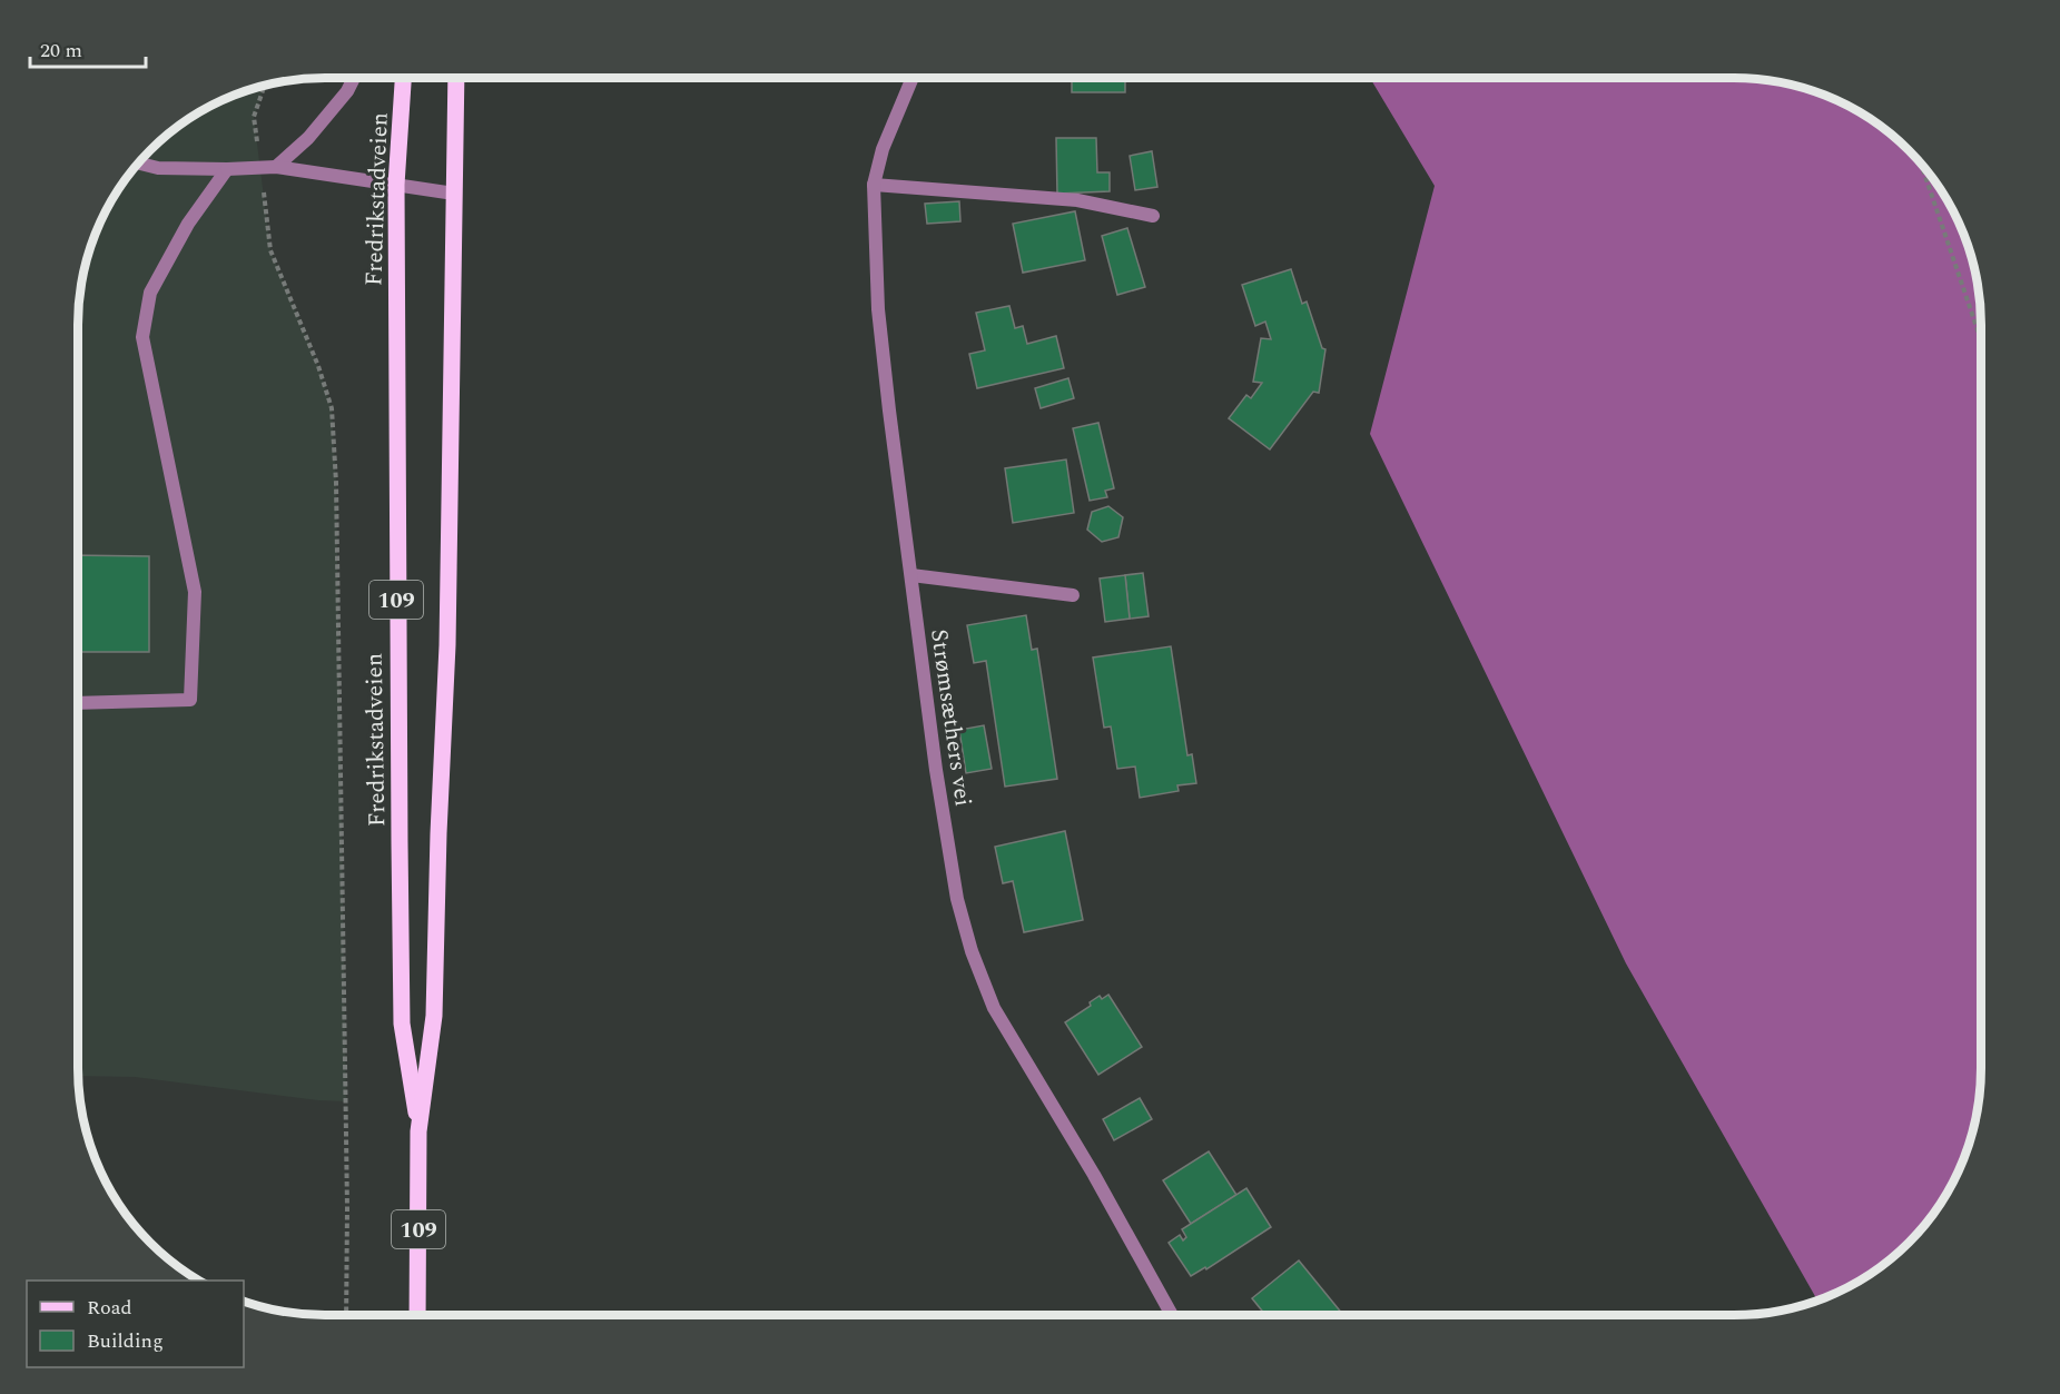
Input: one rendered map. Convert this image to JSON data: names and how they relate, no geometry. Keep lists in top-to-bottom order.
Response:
{
  "streets": {
    "main road": ["Fredrikstadveien", "109"],
    "street": ["Strømsæthers vei"]
  },
  "legend": ["Road", "Building"],
  "scale_bar": "20 m"
}
